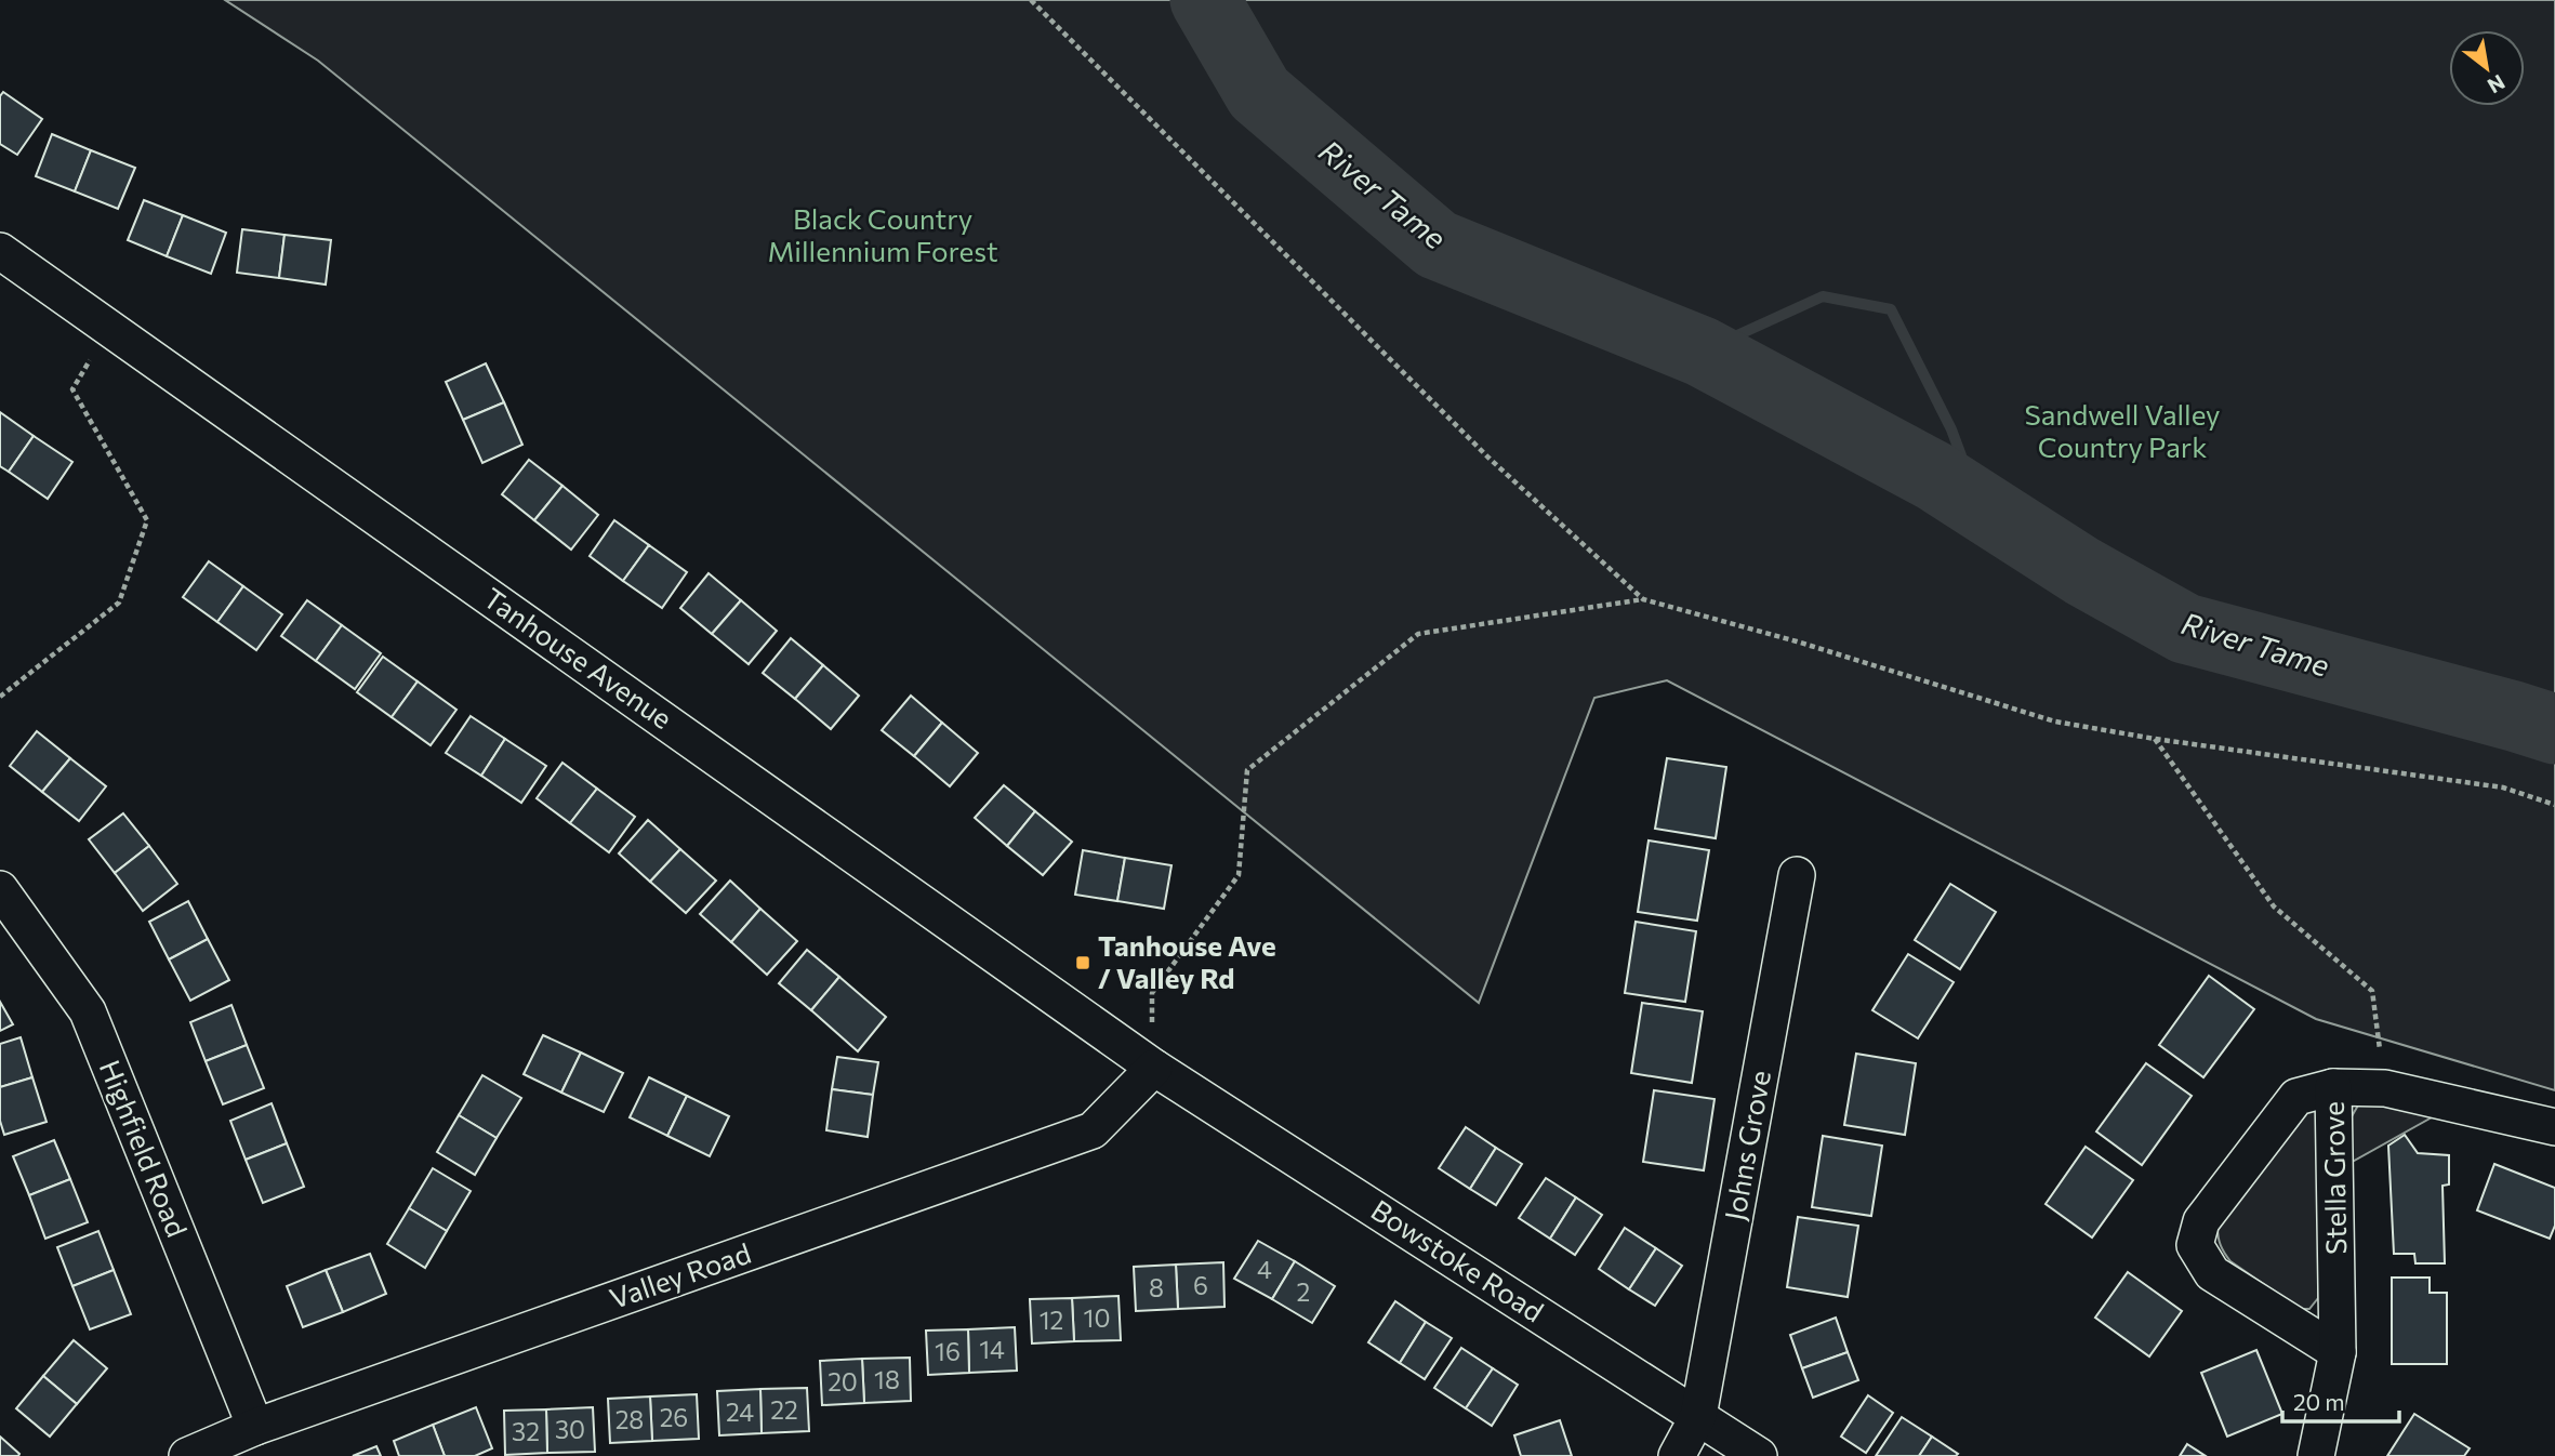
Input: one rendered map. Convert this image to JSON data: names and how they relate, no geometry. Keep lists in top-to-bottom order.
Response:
{
  "streets": {
    "street": [
      "Tanhouse Avenue",
      "Johns Grove",
      "Highfield Road",
      "Stella Grove",
      "Bowstoke Road",
      "Valley Road"
    ]
  },
  "crossings": [
    ["Tanhouse Avenue", "Bowstoke Road"],
    ["Tanhouse Avenue", "Valley Road"],
    ["Johns Grove", "Bowstoke Road"],
    ["Highfield Road", "Valley Road"],
    ["Bowstoke Road", "Valley Road"]
  ],
  "water": ["River Tame"],
  "parks": ["Black Country Millennium Forest", "Sandwell Valley Country Park"],
  "places": {
    "transit": ["Tanhouse Ave / Valley Rd"]
  },
  "house_numbers": [
    "4",
    "6",
    "8",
    "2",
    "10",
    "12",
    "14",
    "16",
    "18",
    "20",
    "22",
    "24",
    "26",
    "28",
    "30",
    "32"
  ],
  "scale_bar": "20 m",
  "north": "bottom right"
}
